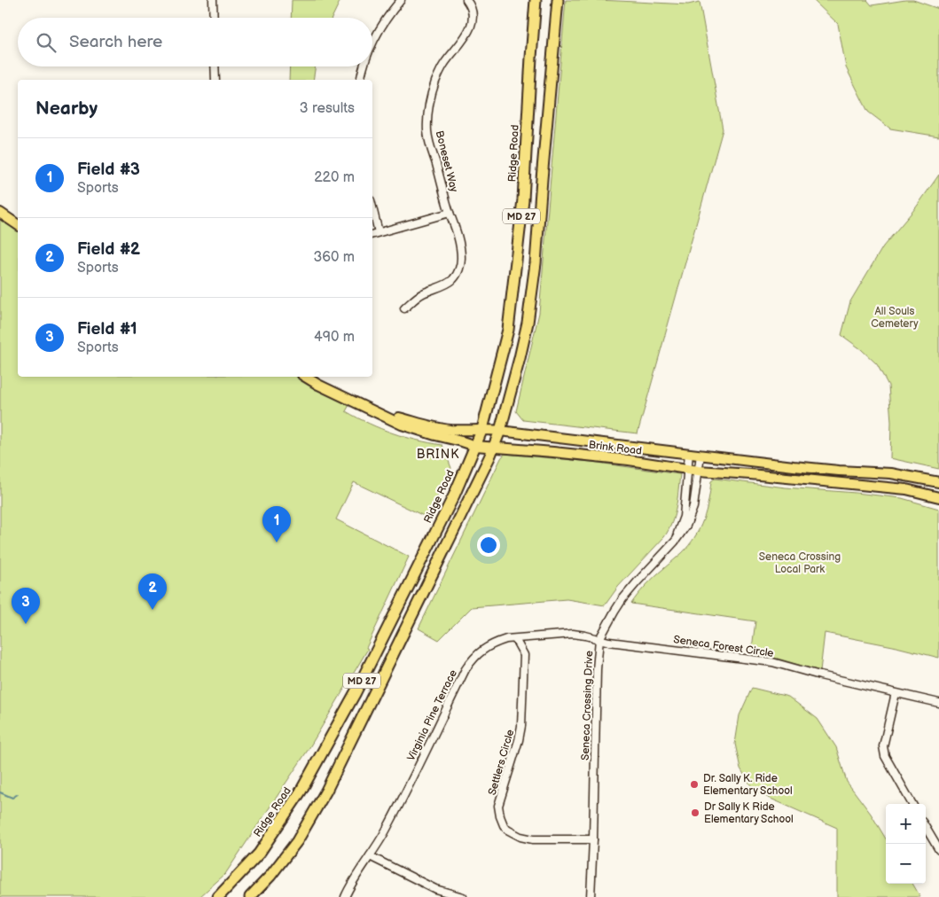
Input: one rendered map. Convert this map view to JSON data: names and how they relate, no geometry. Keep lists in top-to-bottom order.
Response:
{
  "streets": {
    "highway": ["Ridge Road", "MD 27"],
    "main road": ["Brink Road"],
    "street": [
      "Boneset Way",
      "Seneca Forest Circle",
      "Seneca Crossing Drive",
      "Virginia Pine Terrace",
      "Settlers Circle"
    ]
  },
  "crossings": [
    ["Ridge Road", "Brink Road"],
    ["MD 27", "Brink Road"],
    ["Brink Road", "Seneca Crossing Drive"],
    ["Seneca Forest Circle", "Seneca Crossing Drive"],
    ["Seneca Forest Circle", "Virginia Pine Terrace"],
    ["Seneca Crossing Drive", "Virginia Pine Terrace"],
    ["Seneca Crossing Drive", "Settlers Circle"],
    ["Virginia Pine Terrace", "Settlers Circle"]
  ],
  "districts": ["BRINK"],
  "parks": ["All Souls Cemetery", "Seneca Crossing Local Park"],
  "places": ["Dr. Sally K. Ride Elementary School", "Dr Sally K Ride Elementary School"],
  "page": {
    "search": "Search here",
    "heading": ["Nearby", "3 results"],
    "list": [
      {
        "mark": "1",
        "name": "Field #3",
        "note": "Sports",
        "value": "220 m"
      },
      {
        "mark": "2",
        "name": "Field #2",
        "note": "Sports",
        "value": "360 m"
      },
      {
        "mark": "3",
        "name": "Field #1",
        "note": "Sports",
        "value": "490 m"
      }
    ],
    "pins": ["1", "2", "3"],
    "map_buttons": ["+", "−"]
  }
}
